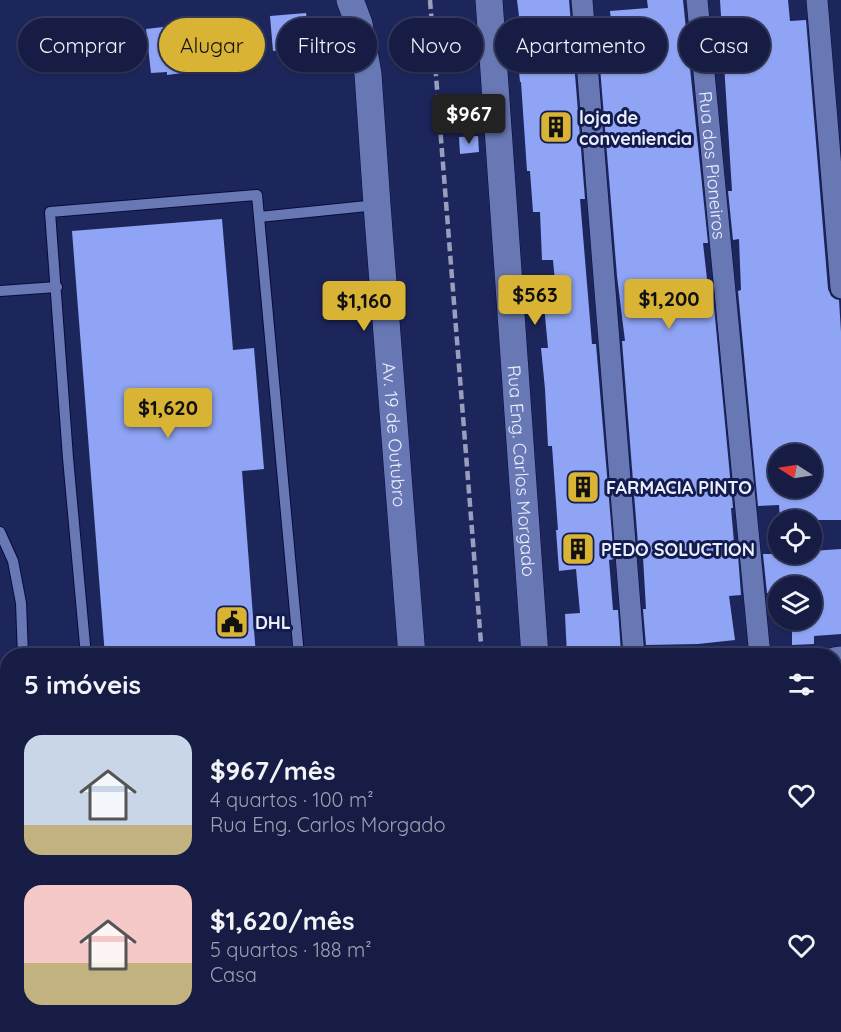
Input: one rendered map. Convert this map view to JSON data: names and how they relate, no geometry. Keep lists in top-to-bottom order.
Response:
{
  "streets": {
    "street": ["Rua dos Pioneiros", "Av. 19 de Outubro", "Rua Eng. Carlos Morgado"]
  },
  "places": {
    "building": ["loja de conveniencia", "FARMACIA PINTO", "PEDO SOLUCTION"],
    "public building": ["DHL"]
  },
  "north": "left",
  "page": {
    "chip": [
      "Comprar",
      "Alugar",
      "Filtros",
      "Novo",
      "Apartamento",
      "Casa"
    ],
    "price": [
      "$967",
      "$563",
      "$1,200",
      "$1,160",
      "$1,620"
    ],
    "heading": "5 imóveis",
    "list": [
      {
        "name": "$967/mês",
        "note": "4 quartos · 100 m² · Rua Eng. Carlos Morgado"
      },
      {
        "name": "$1,620/mês",
        "note": "5 quartos · 188 m² · Casa"
      }
    ]
  }
}
